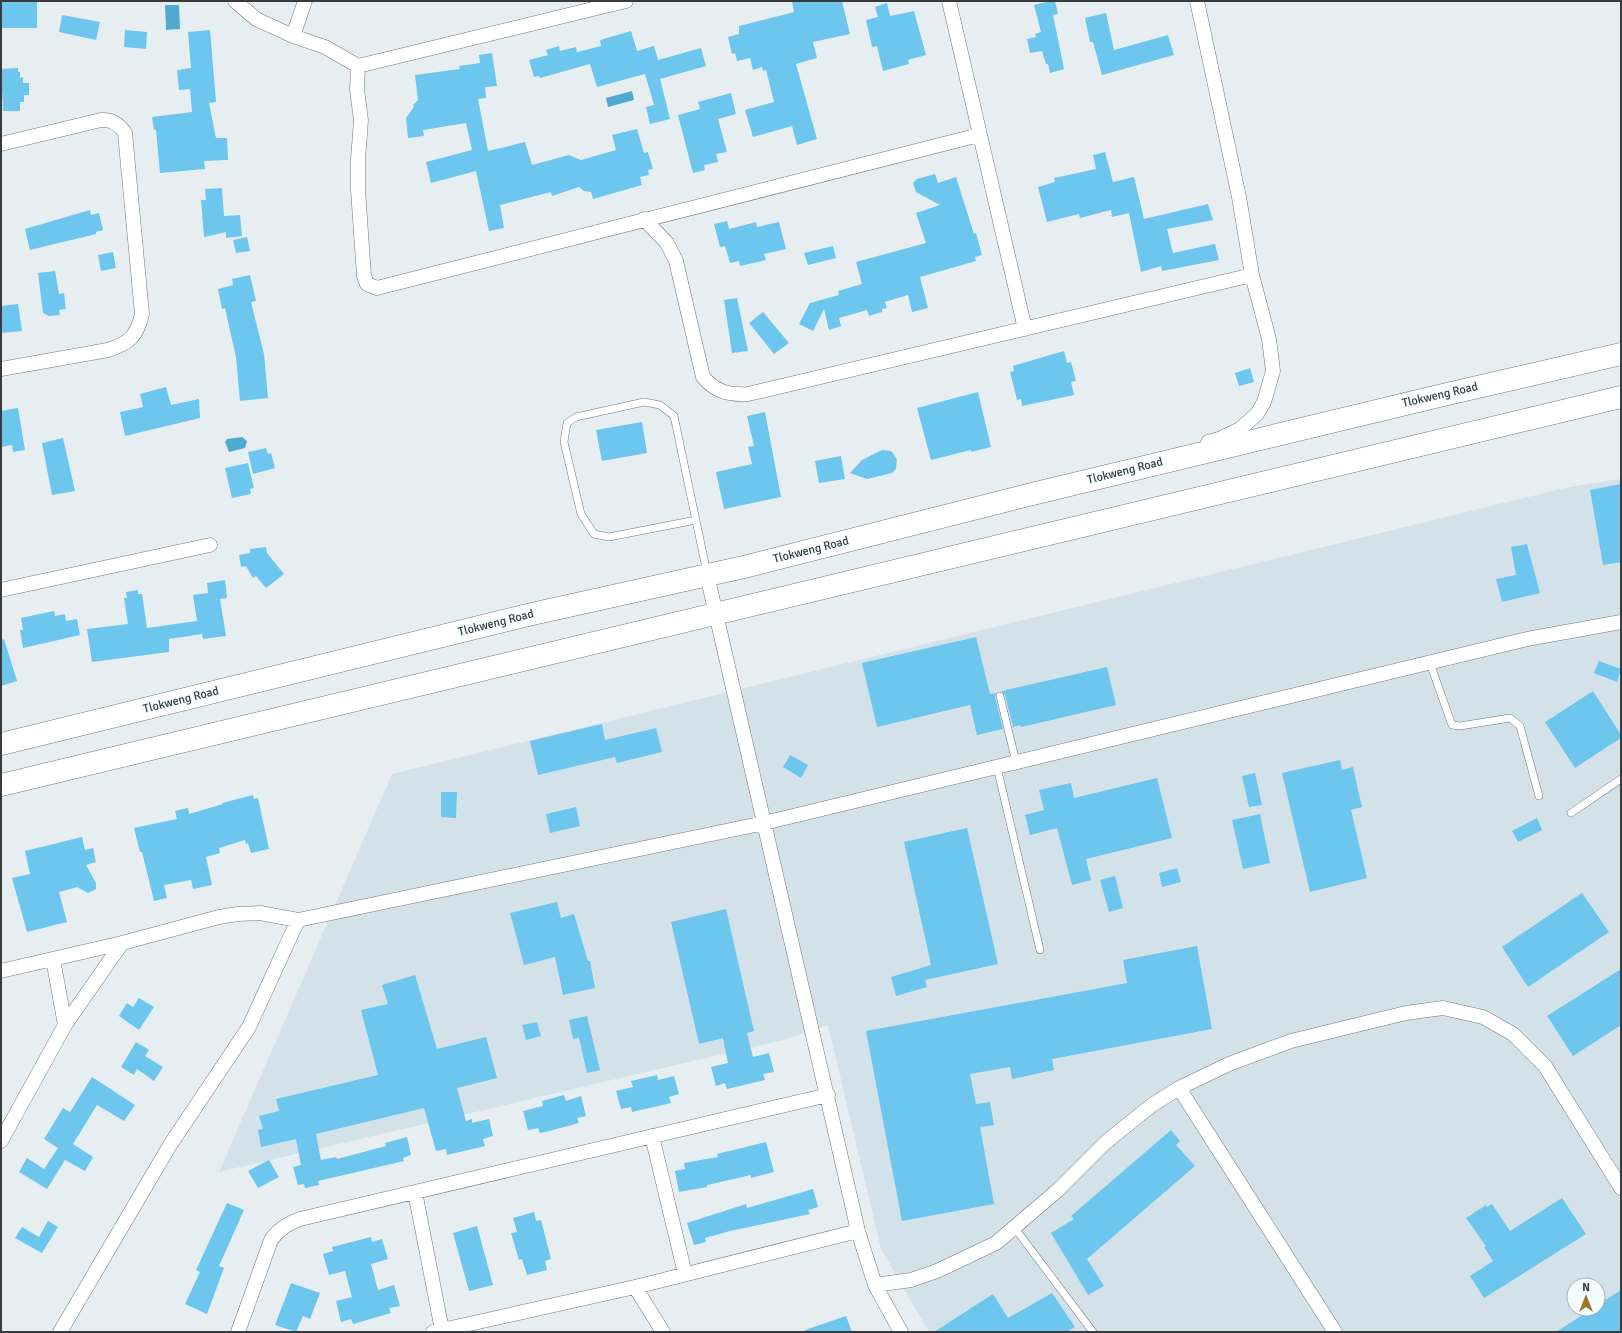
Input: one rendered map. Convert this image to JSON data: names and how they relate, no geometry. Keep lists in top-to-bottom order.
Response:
{
  "streets": {
    "main road": ["Tlokweng Road"]
  },
  "north": "top"
}
